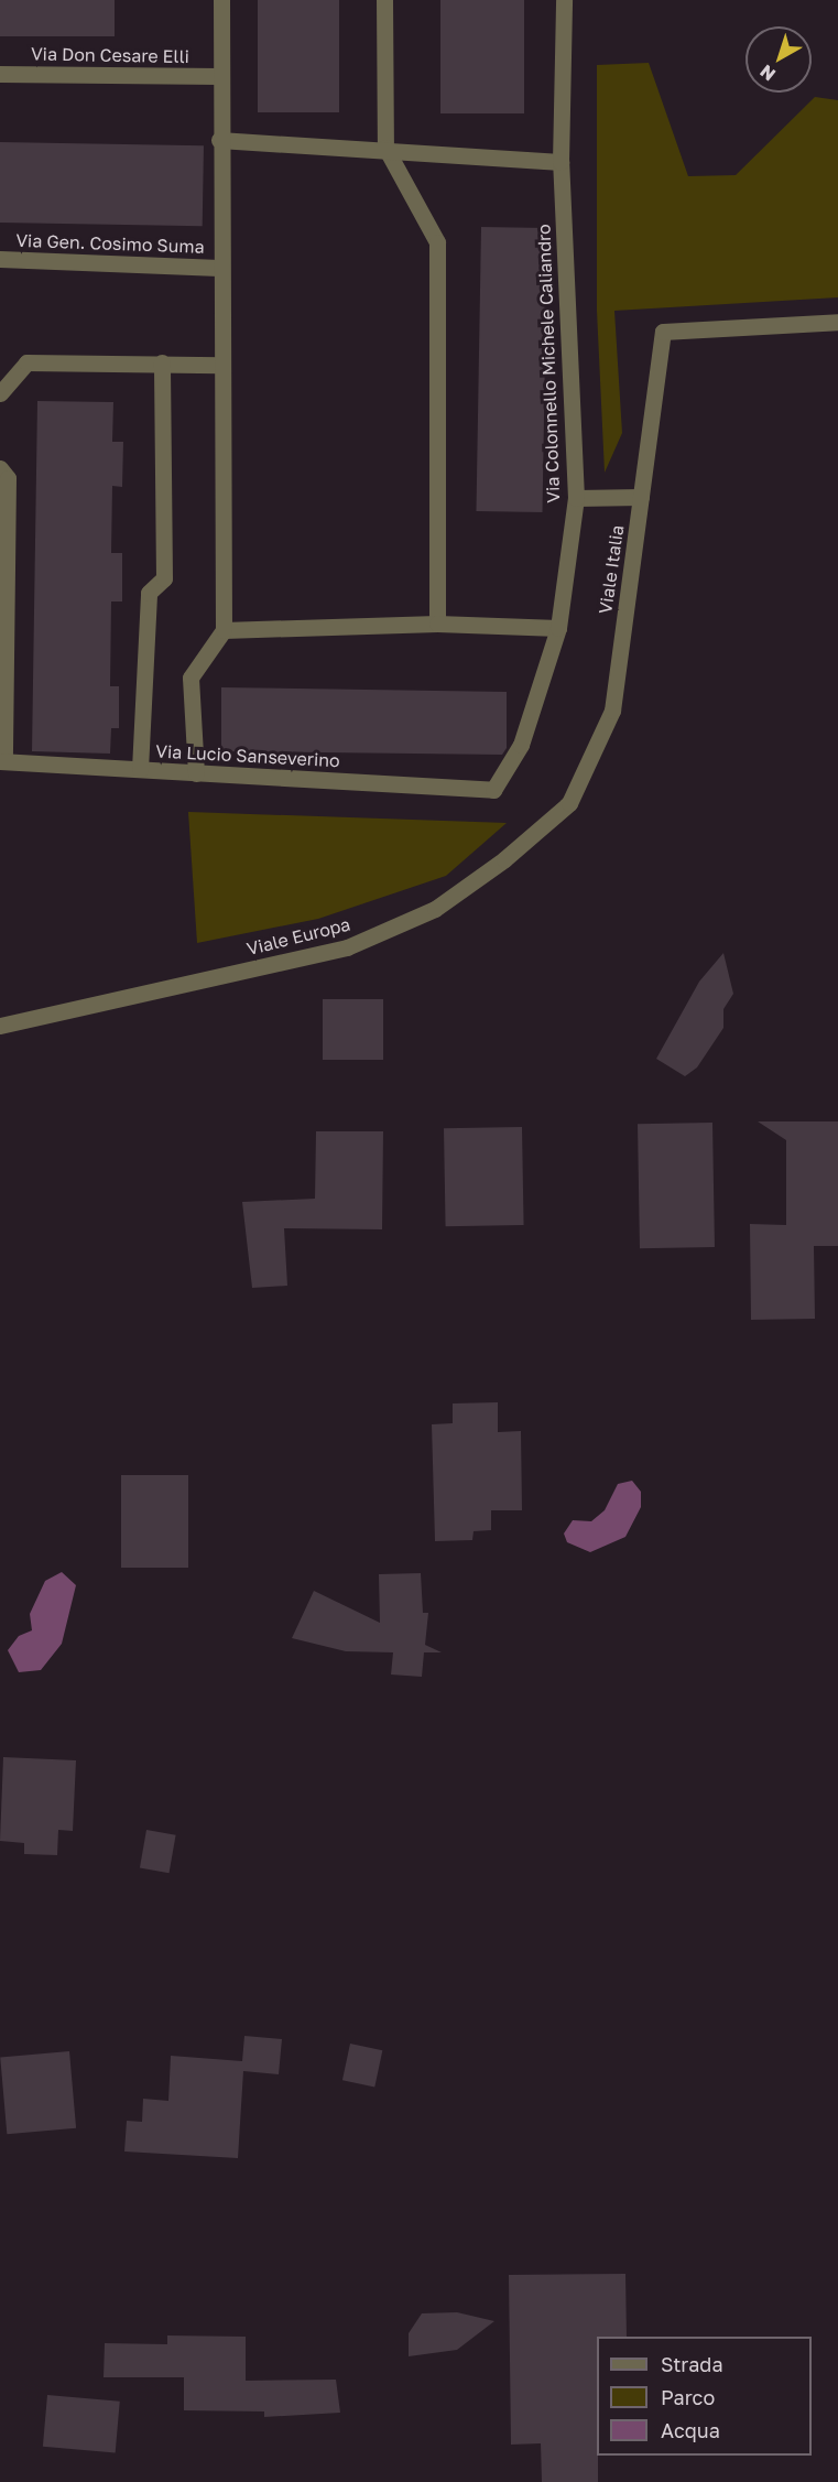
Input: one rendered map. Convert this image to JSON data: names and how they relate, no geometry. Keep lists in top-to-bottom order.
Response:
{
  "streets": {
    "street": [
      "Via Don Cesare Elli",
      "Via Gen. Cosimo Suma",
      "Via Colonnello Michele Caliandro",
      "Viale Italia",
      "Via Lucio Sanseverino",
      "Viale Europa"
    ]
  },
  "crossings": [
    ["Via Colonnello Michele Caliandro", "Via Lucio Sanseverino"],
    ["Viale Italia", "Viale Europa"]
  ],
  "legend": ["Strada", "Parco", "Acqua"],
  "north": "bottom left"
}
